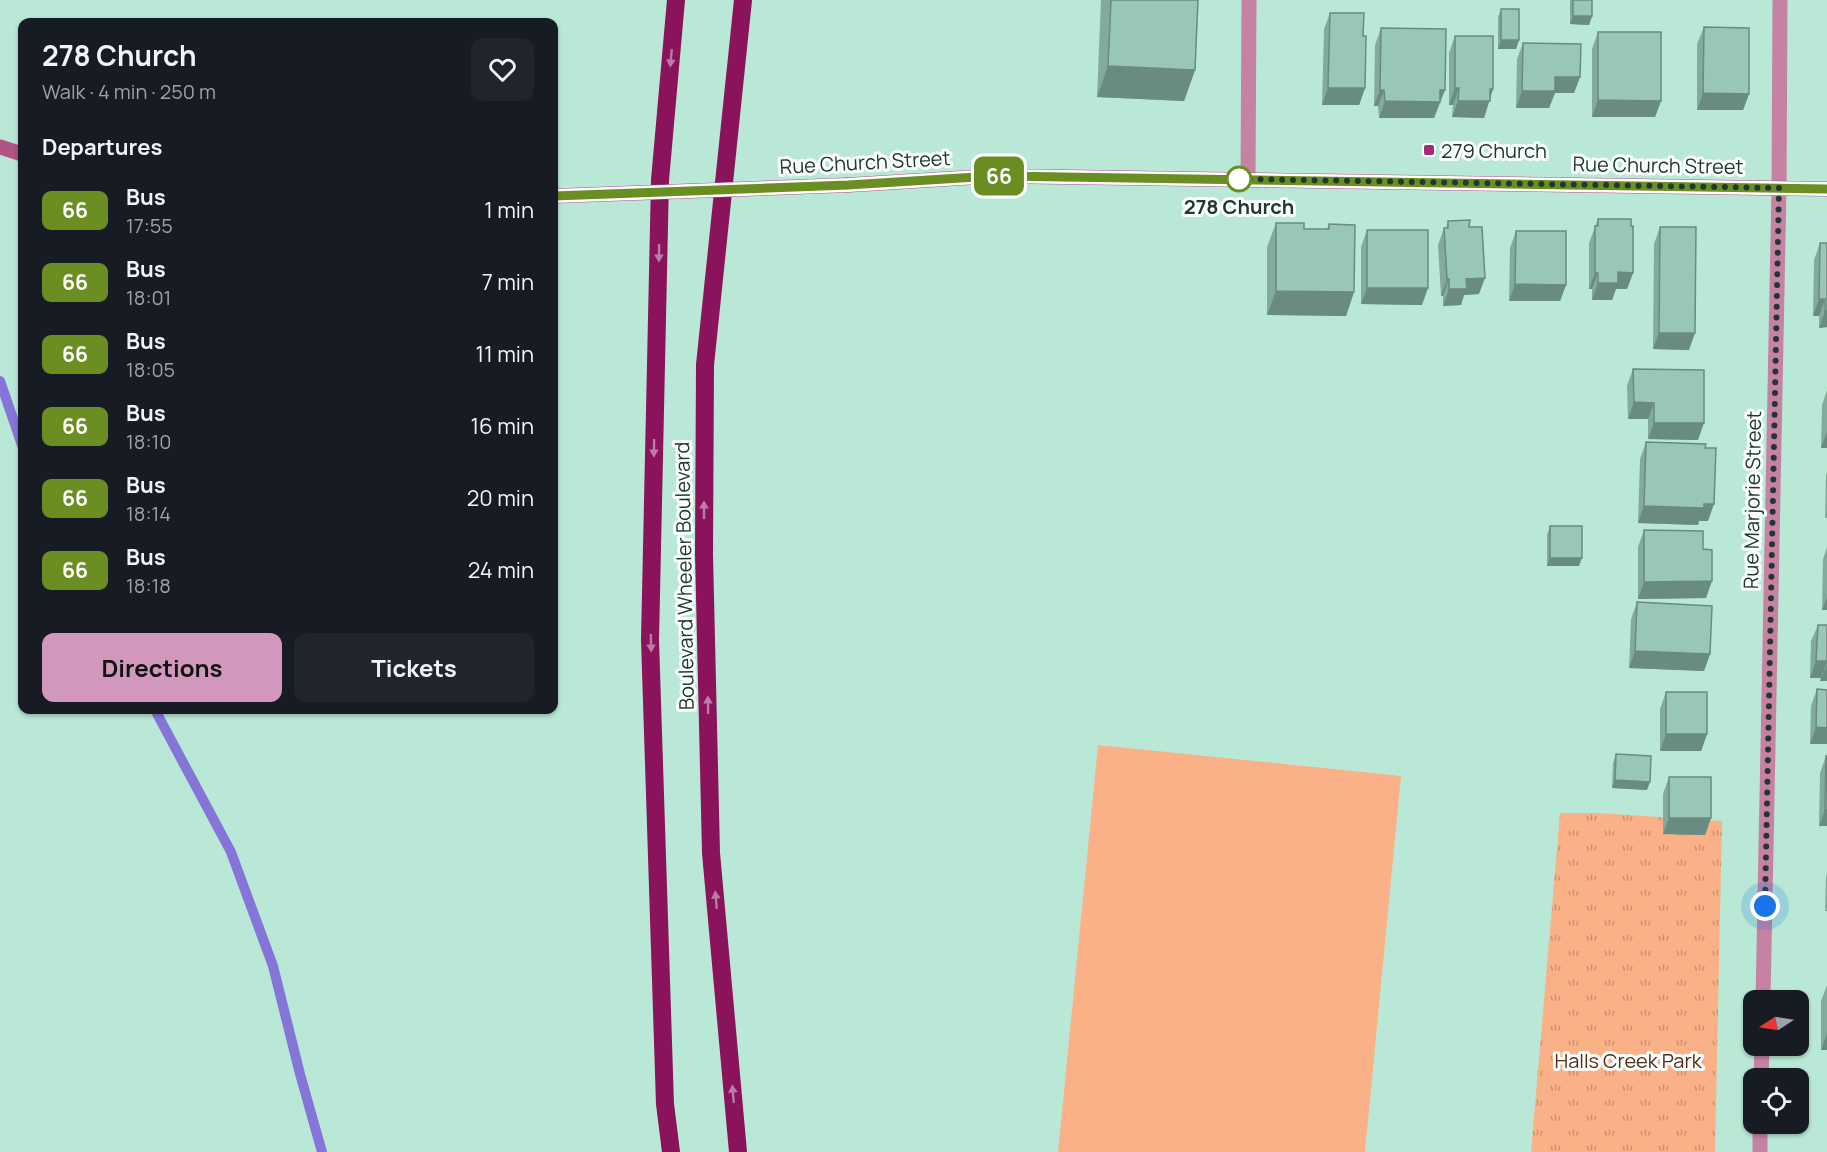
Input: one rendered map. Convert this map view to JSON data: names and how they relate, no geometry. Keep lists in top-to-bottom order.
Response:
{
  "streets": {
    "highway": ["Boulevard Wheeler Boulevard"],
    "street": ["Rue Church Street", "Rue Marjorie Street"]
  },
  "crossings": [
    ["Rue Church Street", "Rue Marjorie Street"]
  ],
  "parks": ["Halls Creek Park"],
  "places": {
    "transit": ["279 Church"],
    "other": ["278 Church"]
  },
  "lines": ["bus line 66"],
  "north": "left",
  "page": {
    "on_map": "66",
    "heading": [
      ["278 Church", "Walk · 4 min · 250 m"],
      "Departures"
    ],
    "list": [
      {
        "mark": "66",
        "name": "Bus",
        "note": "17:55",
        "value": "1 min"
      },
      {
        "mark": "66",
        "name": "Bus",
        "note": "18:01",
        "value": "7 min"
      },
      {
        "mark": "66",
        "name": "Bus",
        "note": "18:05",
        "value": "11 min"
      },
      {
        "mark": "66",
        "name": "Bus",
        "note": "18:10",
        "value": "16 min"
      },
      {
        "mark": "66",
        "name": "Bus",
        "note": "18:14",
        "value": "20 min"
      },
      {
        "mark": "66",
        "name": "Bus",
        "note": "18:18",
        "value": "24 min"
      }
    ],
    "buttons": ["Directions", "Tickets"]
  }
}
